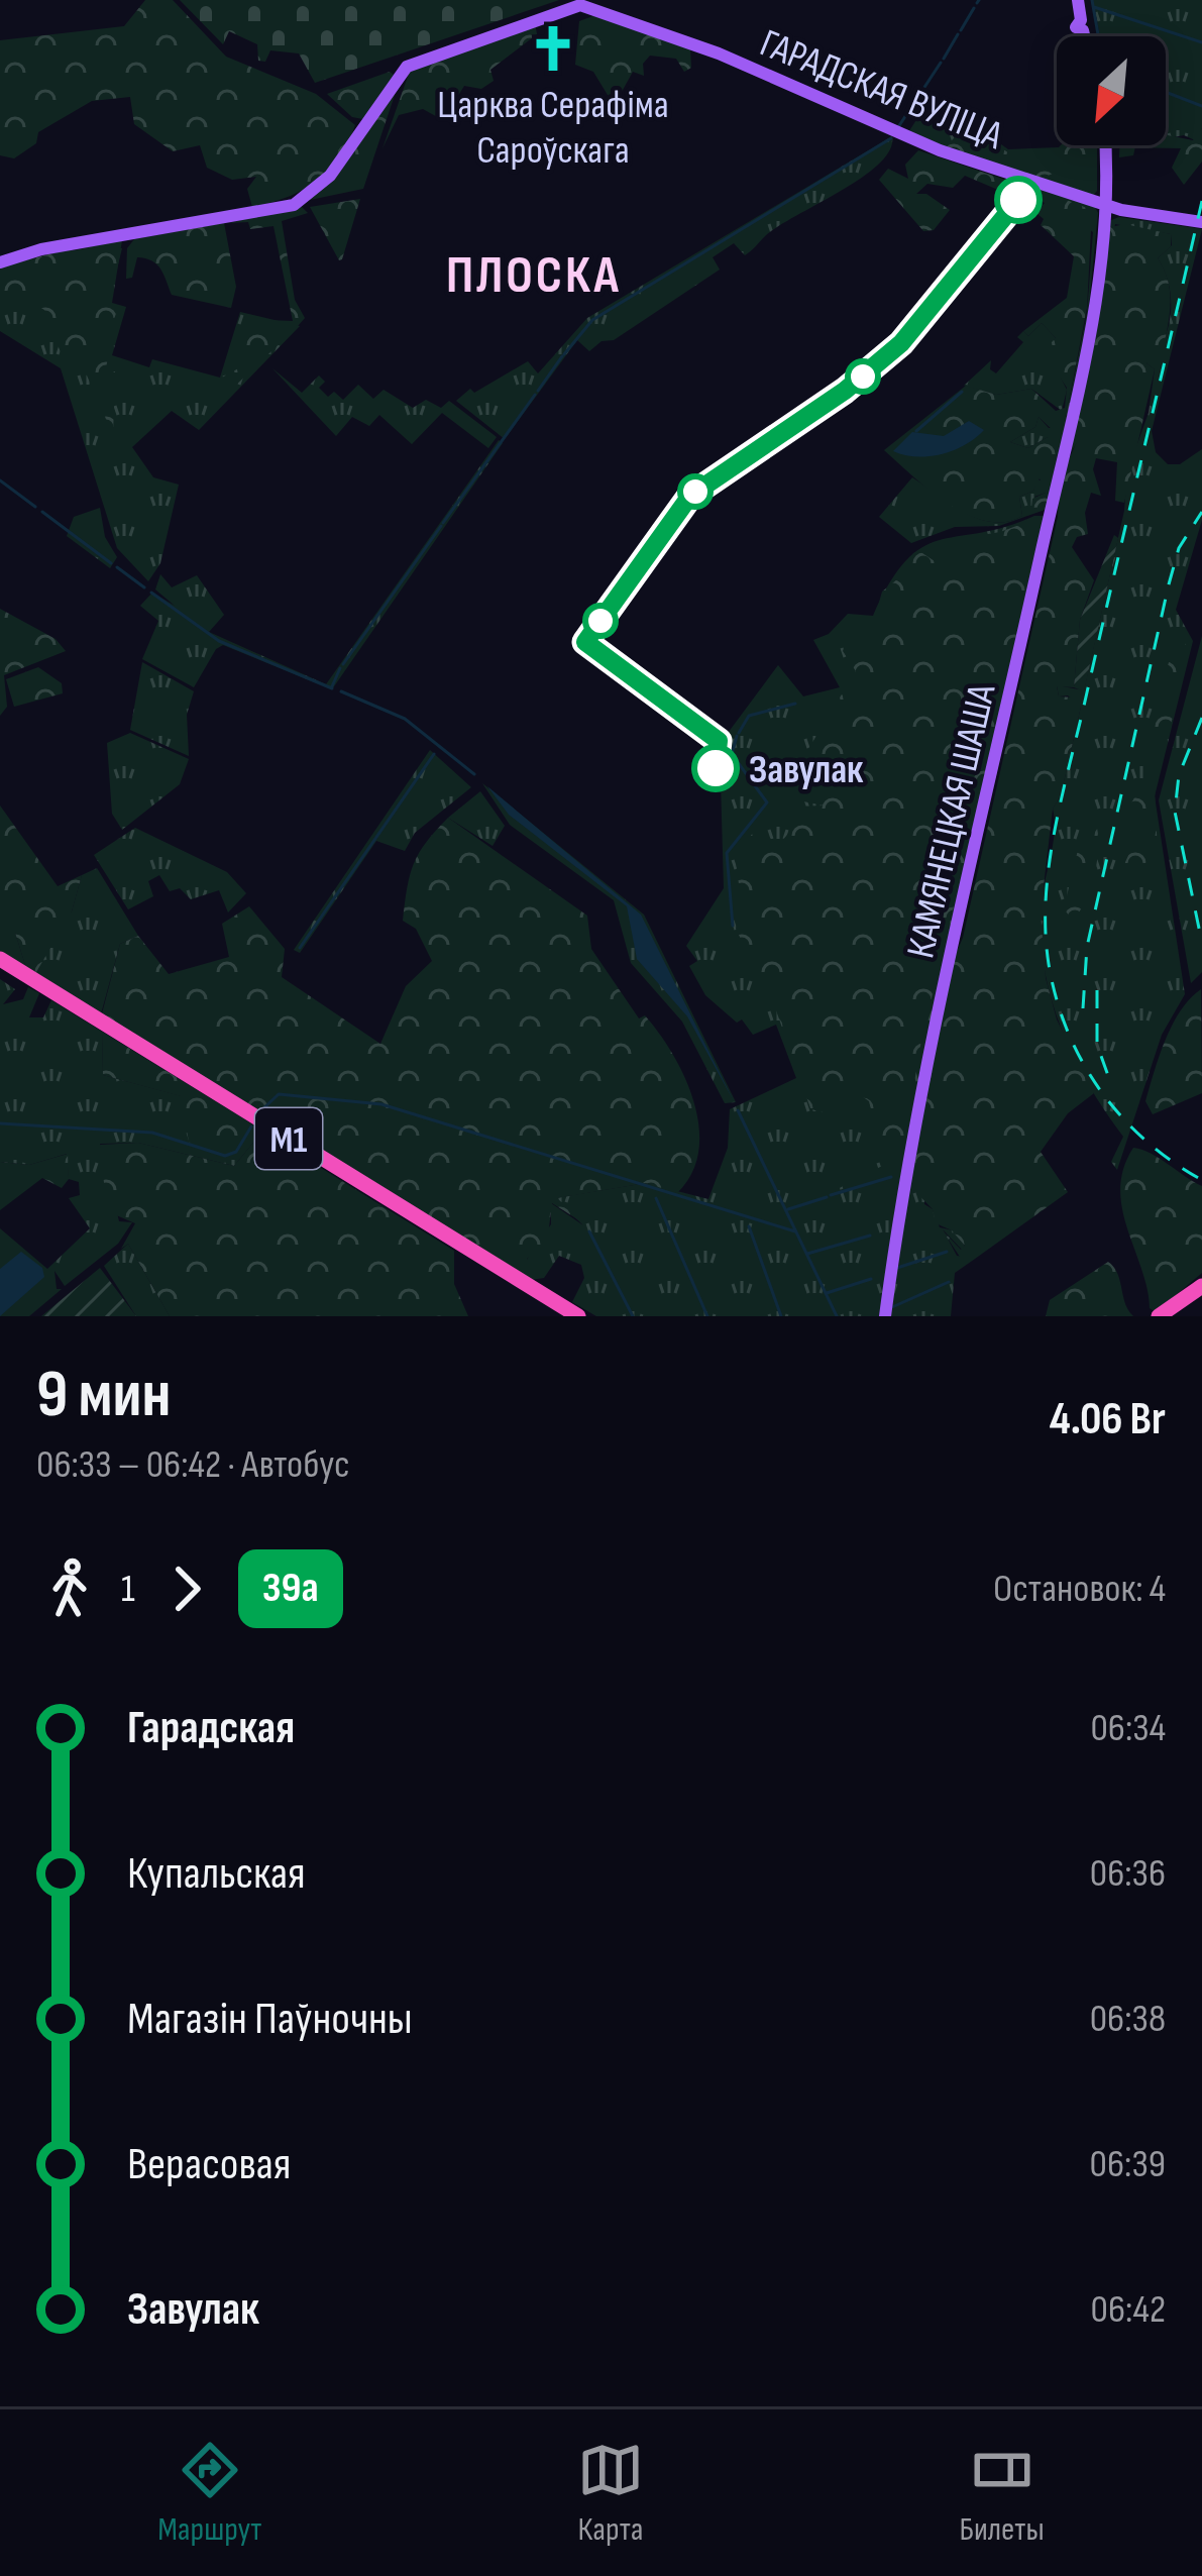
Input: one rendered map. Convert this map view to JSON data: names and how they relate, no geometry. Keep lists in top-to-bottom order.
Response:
{
  "streets": {
    "highway": ["М1"],
    "main road": ["ГАРАДСКАЯ ВУЛІЦА", "КАМЯНЕЦКАЯ ШАША"]
  },
  "crossings": [
    ["ГАРАДСКАЯ ВУЛІЦА", "КАМЯНЕЦКАЯ ШАША"]
  ],
  "districts": ["ПЛОСКА"],
  "places": {
    "church": ["Царква Серафіма Сароўскага"],
    "other": ["Завулак"]
  },
  "lines": ["bus line 39а"],
  "north": "bottom left",
  "page": {
    "heading": ["9 мин", "06:33 – 06:42 · Автобус", "4.06 Br"],
    "legs": ["1", "39а", "Остановок: 4"],
    "list": [
      {
        "name": "Гарадская",
        "value": "06:34"
      },
      {
        "name": "Купальская",
        "value": "06:36"
      },
      {
        "name": "Магазін Паўночны",
        "value": "06:38"
      },
      {
        "name": "Верасовая",
        "value": "06:39"
      },
      {
        "name": "Завулак",
        "value": "06:42"
      }
    ],
    "tabs": ["Маршрут", "Карта", "Билеты"]
  }
}
